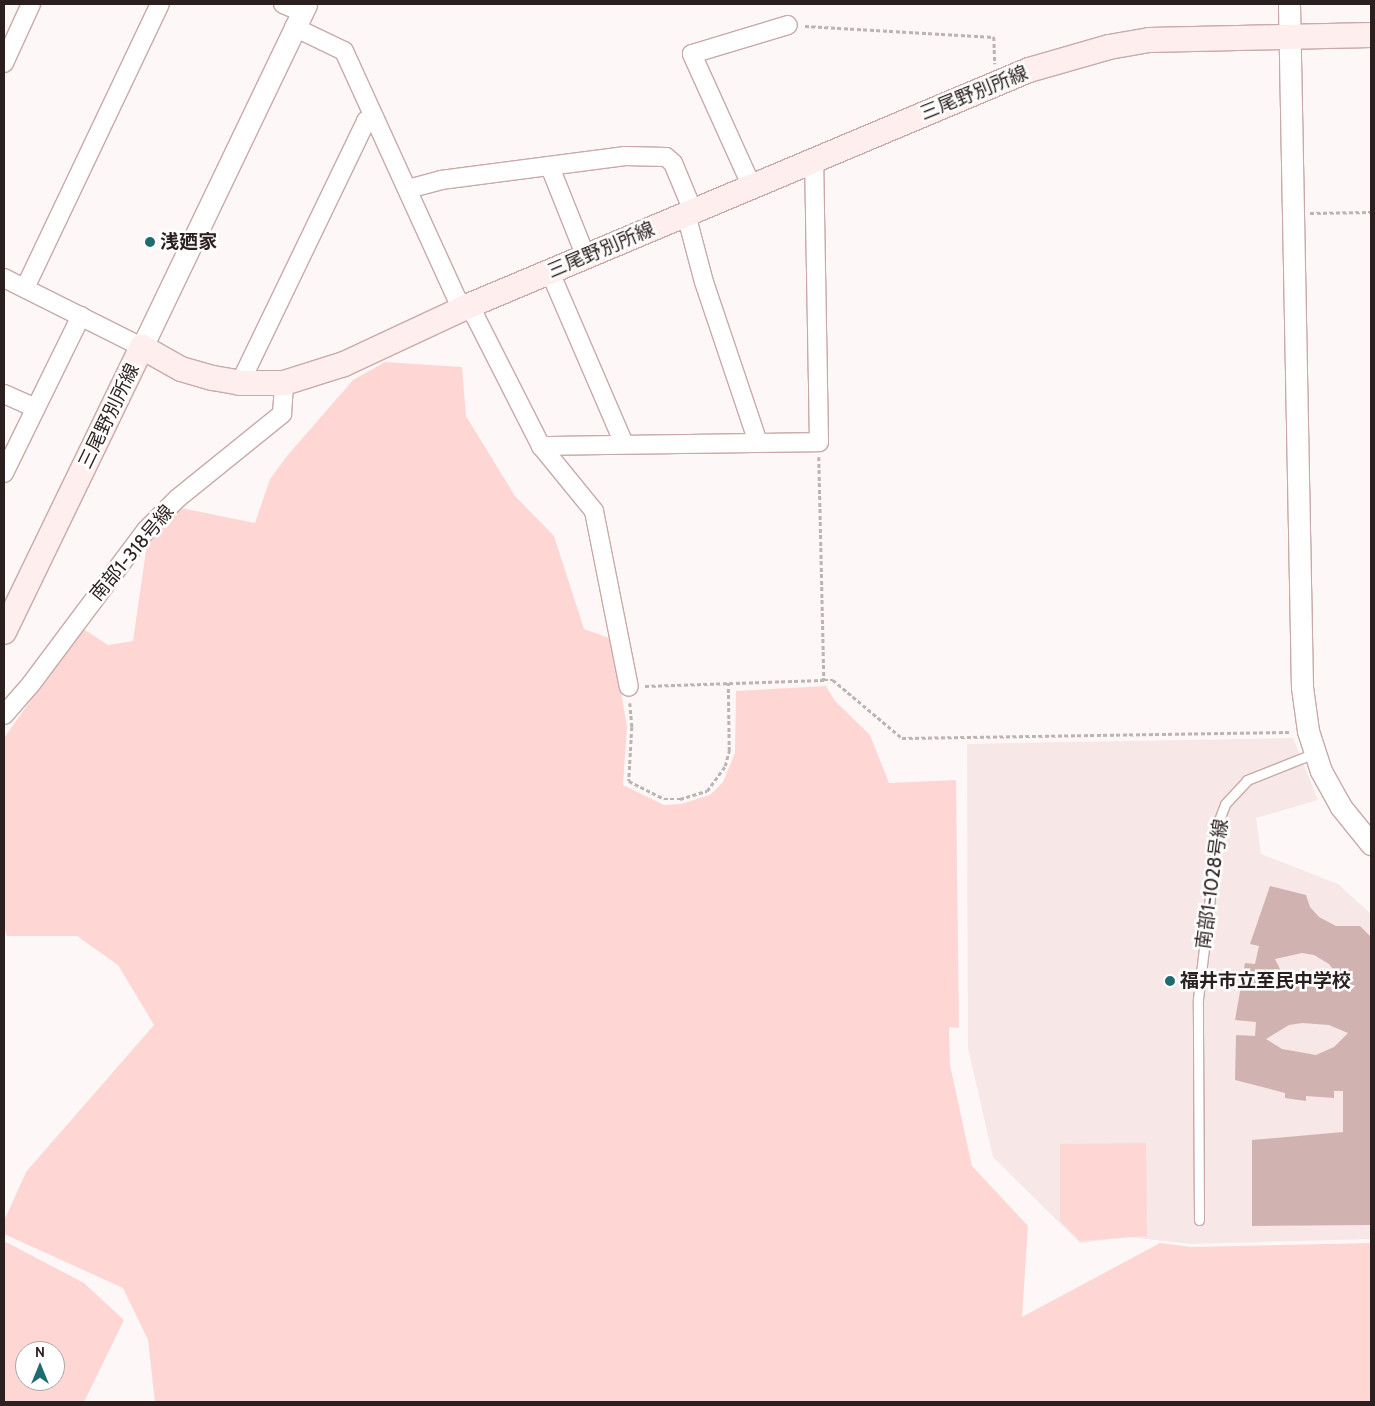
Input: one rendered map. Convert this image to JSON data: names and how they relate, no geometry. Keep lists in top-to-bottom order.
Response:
{
  "streets": {
    "main road": ["三尾野別所線"],
    "street": ["南部1-318号線"],
    "lane": ["南部1-1028号線"]
  },
  "crossings": [
    ["三尾野別所線", "南部1-318号線"]
  ],
  "places": ["浅廼家", "福井市立至民中学校"],
  "north": "top"
}
